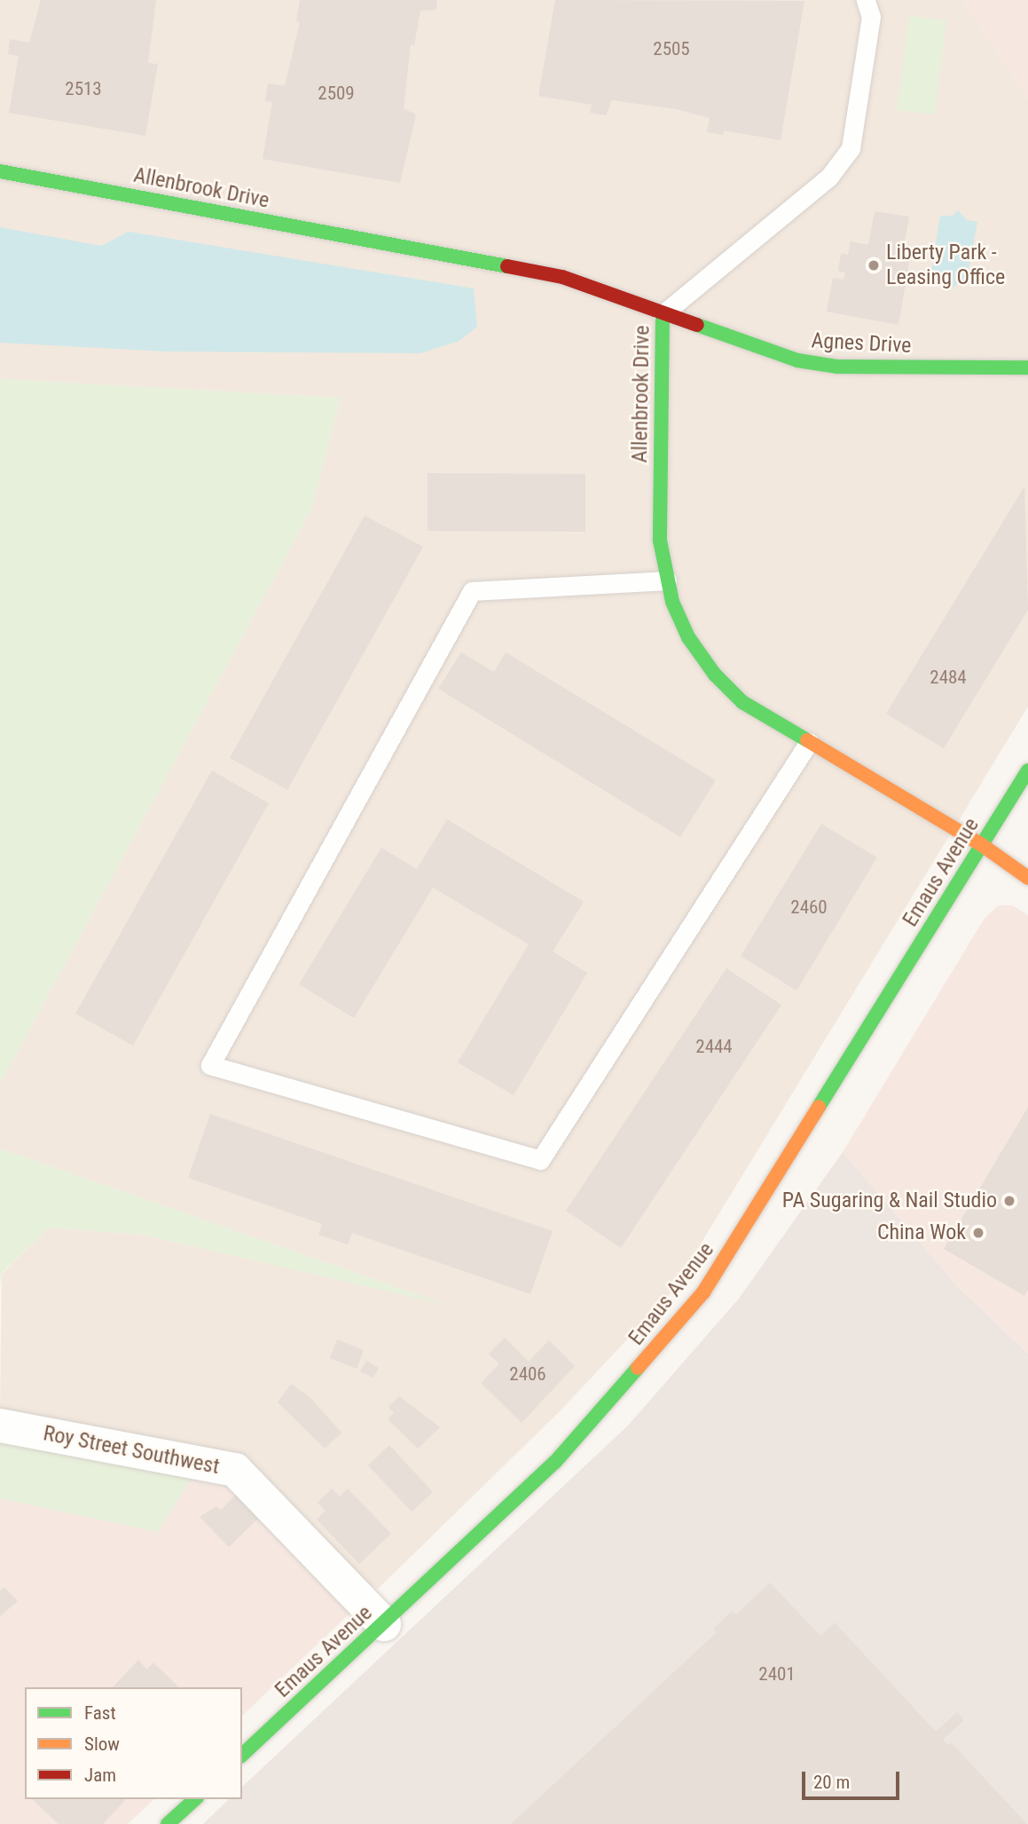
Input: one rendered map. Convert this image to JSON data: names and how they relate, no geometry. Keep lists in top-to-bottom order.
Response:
{
  "streets": {
    "street": [
      "Allenbrook Drive",
      "Agnes Drive",
      "Emaus Avenue",
      "Roy Street Southwest"
    ]
  },
  "crossings": [
    ["Allenbrook Drive", "Agnes Drive"],
    ["Allenbrook Drive", "Emaus Avenue"],
    ["Emaus Avenue", "Roy Street Southwest"]
  ],
  "places": ["Liberty Park - Leasing Office", "PA Sugaring & Nail Studio", "China Wok"],
  "house_numbers": [
    "2505",
    "2513",
    "2509",
    "2484",
    "2460",
    "2444",
    "2406",
    "2401"
  ],
  "legend": ["Fast", "Slow", "Jam"],
  "scale_bar": "20 m"
}
